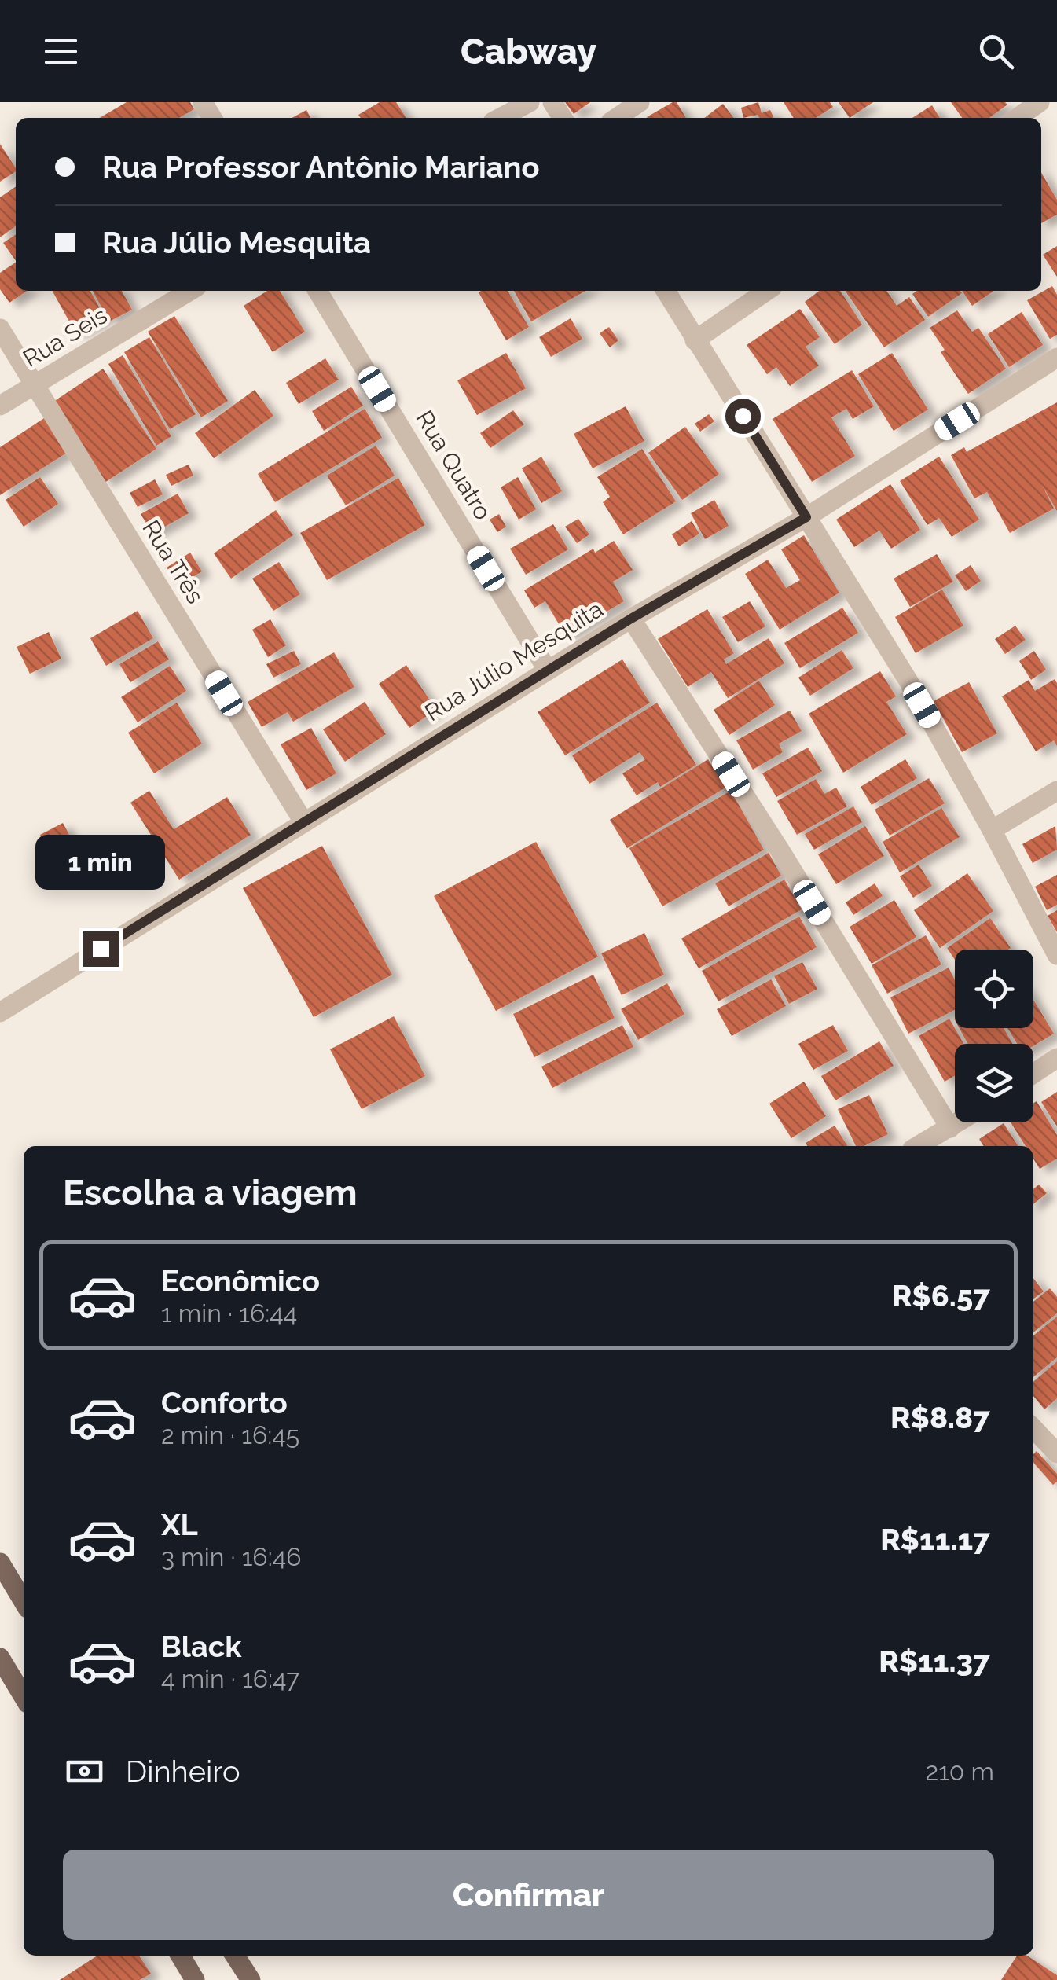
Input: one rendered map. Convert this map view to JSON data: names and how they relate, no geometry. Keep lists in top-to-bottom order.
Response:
{
  "streets": {
    "street": [
      "Rua Seis",
      "Rua Quatro",
      "Rua Três",
      "Rua Júlio Mesquita"
    ]
  },
  "crossings": [
    ["Rua Seis", "Rua Três"],
    ["Rua Quatro", "Rua Júlio Mesquita"],
    ["Rua Três", "Rua Júlio Mesquita"]
  ],
  "page": {
    "header": "Cabway",
    "banner": ["Rua Professor Antônio Mariano", "Rua Júlio Mesquita"],
    "bubble": "1 min",
    "heading": "Escolha a viagem",
    "list": [
      {
        "name": "Econômico",
        "note": "1 min · 16:44",
        "value": "R$6.57"
      },
      {
        "name": "Conforto",
        "note": "2 min · 16:45",
        "value": "R$8.87"
      },
      {
        "name": "XL",
        "note": "3 min · 16:46",
        "value": "R$11.17"
      },
      {
        "name": "Black",
        "note": "4 min · 16:47",
        "value": "R$11.37"
      }
    ],
    "pay": ["Dinheiro", "210 m"],
    "buttons": "Confirmar"
  }
}
